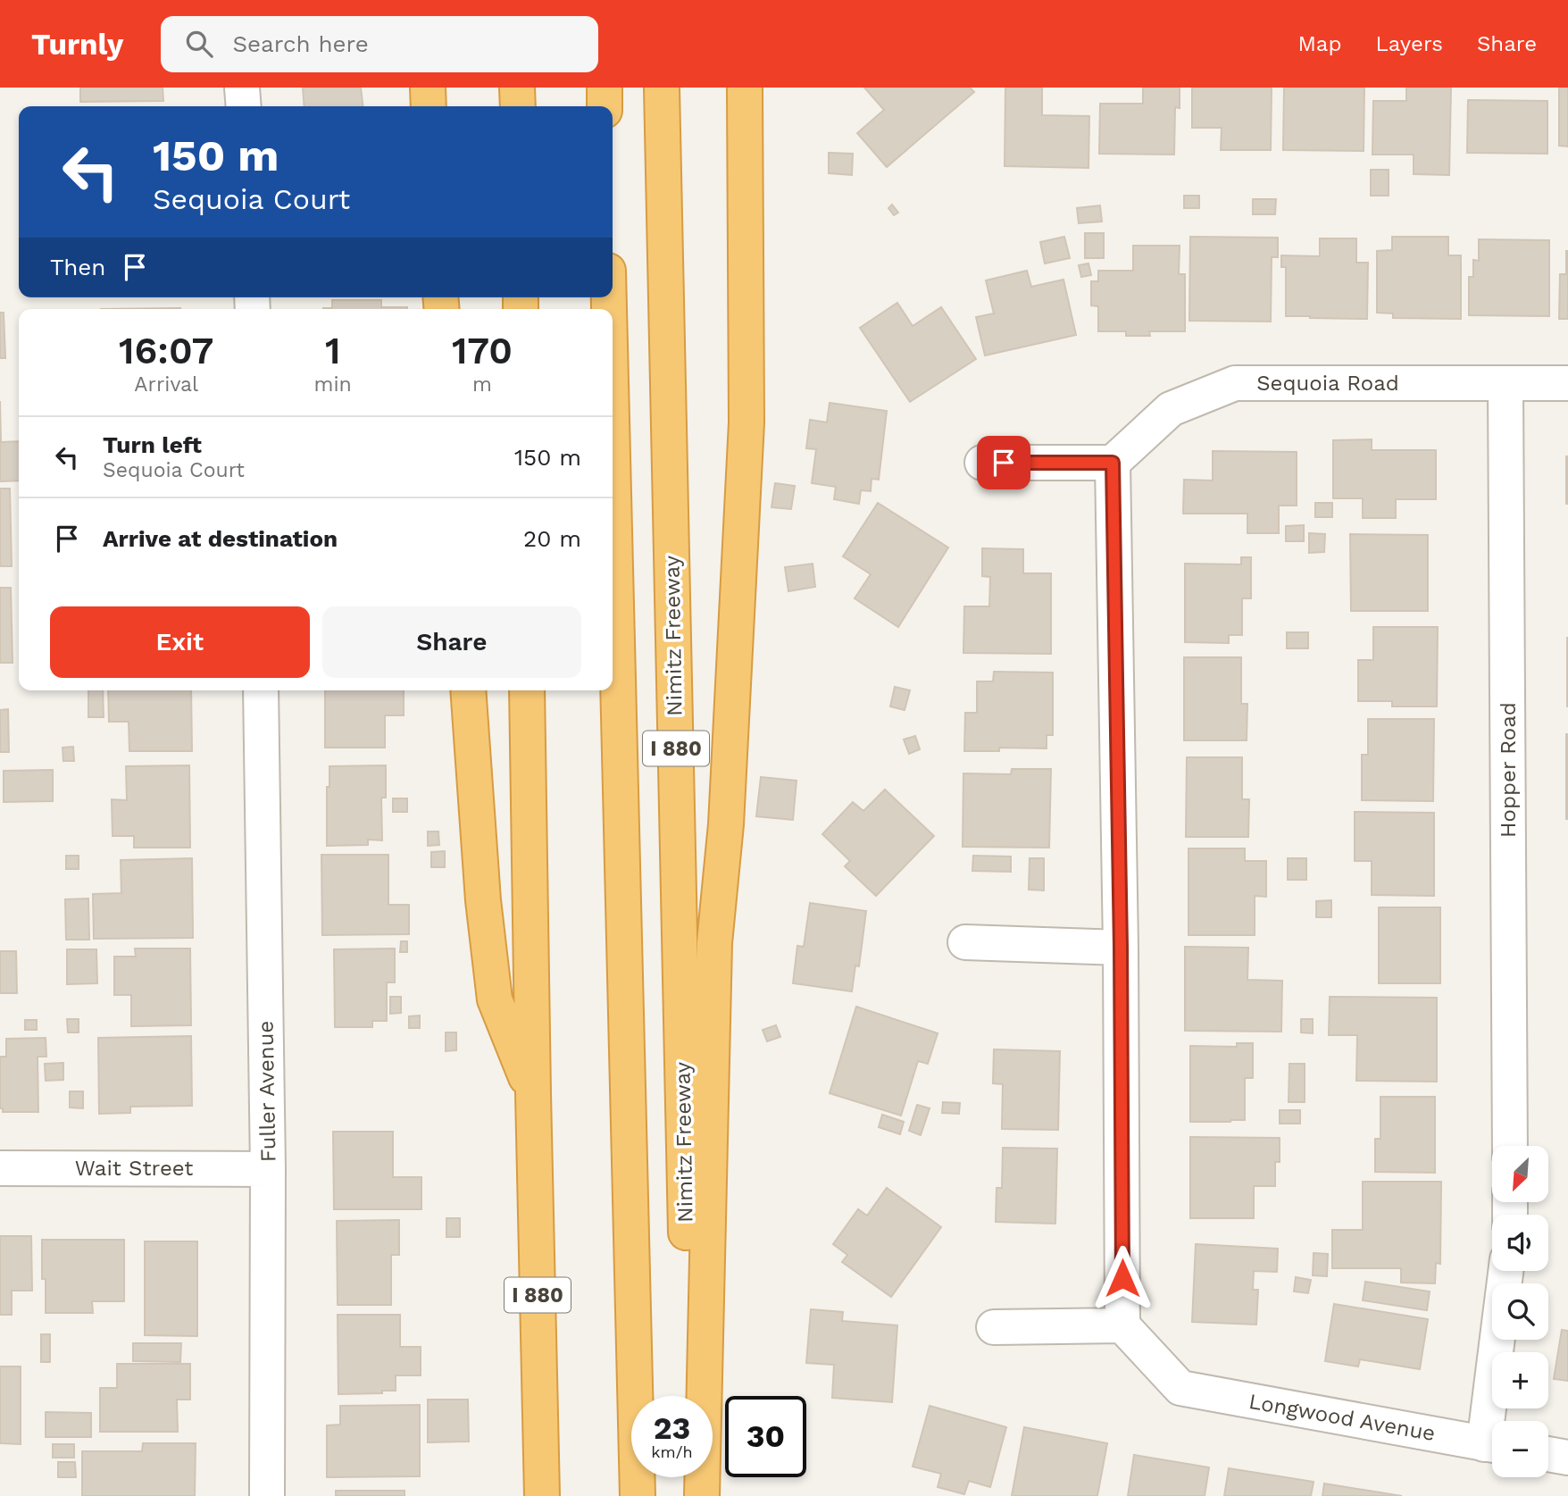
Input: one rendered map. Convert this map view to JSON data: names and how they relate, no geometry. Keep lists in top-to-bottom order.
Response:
{
  "streets": {
    "highway": ["Nimitz Freeway", "I 880"],
    "street": [
      "Sequoia Road",
      "Hopper Road",
      "Fuller Avenue",
      "Wait Street",
      "Longwood Avenue"
    ]
  },
  "crossings": [
    ["Sequoia Road", "Hopper Road"],
    ["Fuller Avenue", "Wait Street"]
  ],
  "north": "bottom left",
  "page": {
    "header": "Turnly",
    "search": "Search here",
    "nav": ["Map", "Layers", "Share"],
    "turn": ["150 m", "Sequoia Court"],
    "then": "Then",
    "eta": [
      "16:07",
      "Arrival",
      "1",
      "min",
      "170",
      "m"
    ],
    "list": [
      {
        "name": "Turn left",
        "note": "Sequoia Court",
        "value": "150 m"
      },
      {
        "name": "Arrive at destination",
        "value": "20 m"
      }
    ],
    "buttons": ["Exit", "Share"],
    "map_buttons": ["+", "−"],
    "speed": "23 km/h",
    "limit": "30"
  }
}
